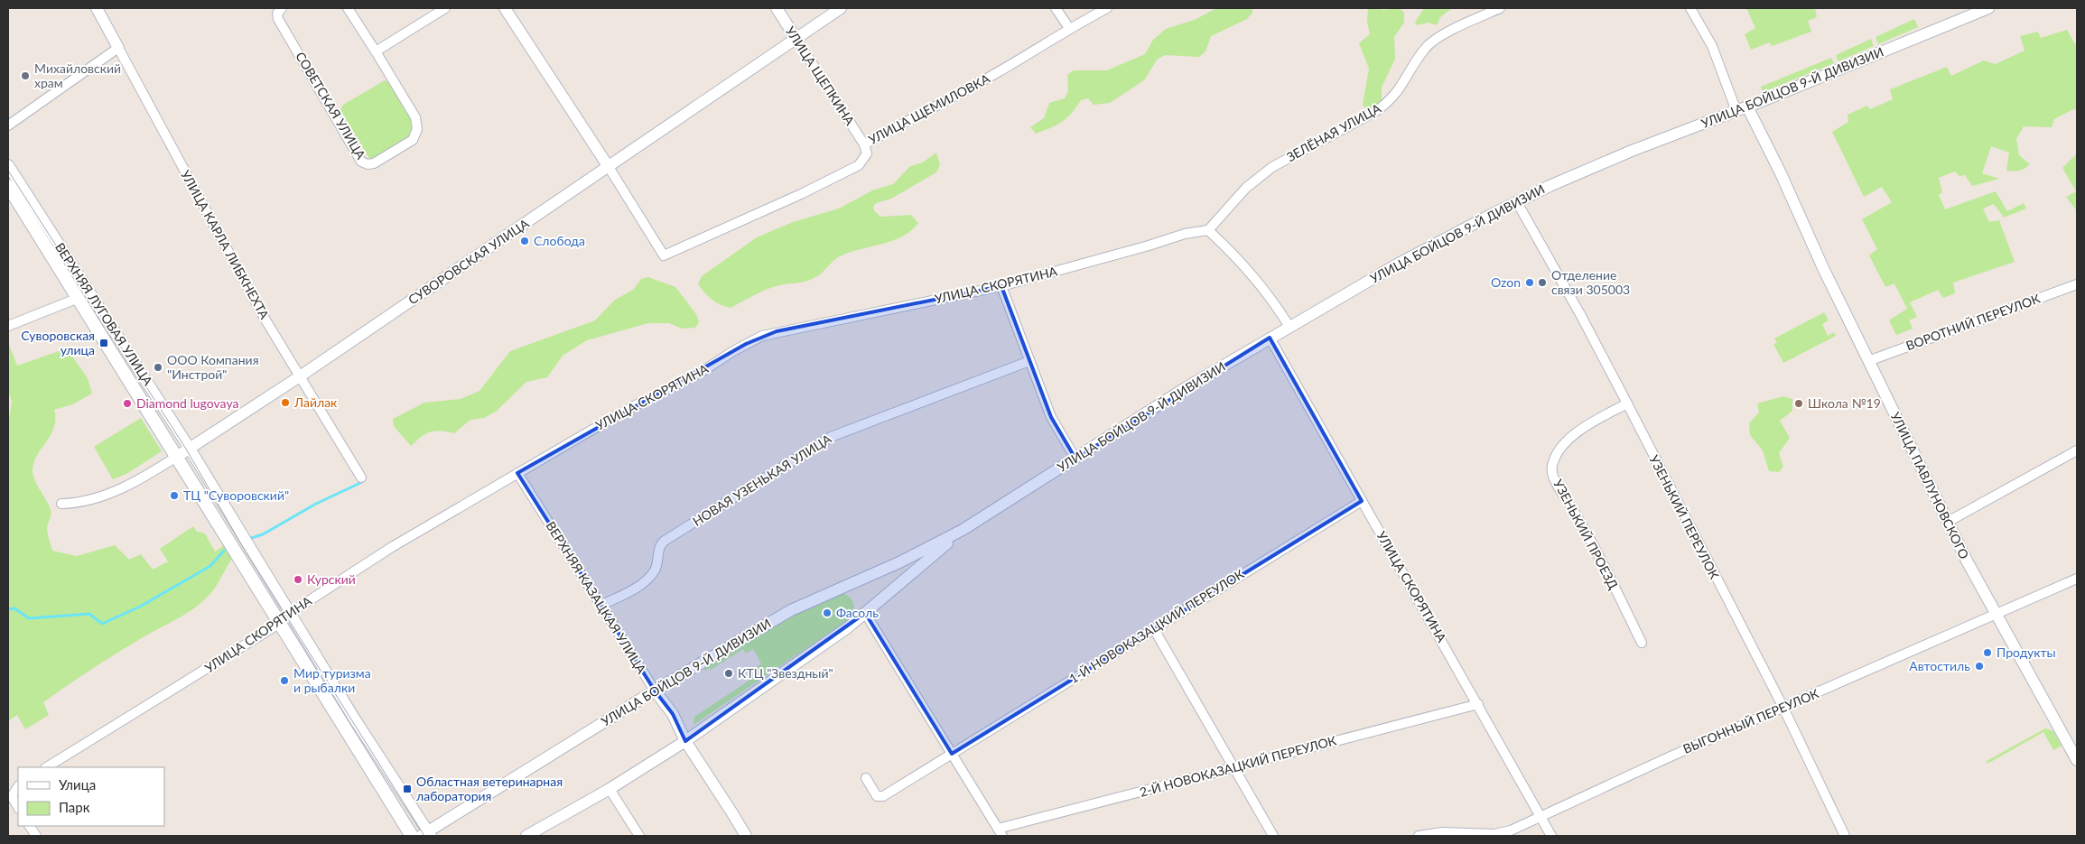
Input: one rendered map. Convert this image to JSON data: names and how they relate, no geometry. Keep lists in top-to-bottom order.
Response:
{
  "streets": {
    "main road": ["ВЕРХНЯЯ ЛУГОВАЯ УЛИЦА"],
    "street": [
      "УЛИЦА ЩЕПКИНА",
      "УЛИЦА БОЙЦОВ 9-Й ДИВИЗИИ",
      "СОВЕТСКАЯ УЛИЦА",
      "УЛИЦА ЩЕМИЛОВКА",
      "ЗЕЛЁНАЯ УЛИЦА",
      "УЛИЦА КАРЛА ЛИБКНЕХТА",
      "СУВОРОВСКАЯ УЛИЦА",
      "УЛИЦА СКОРЯТИНА",
      "ВОРОТНИЙ ПЕРЕУЛОК",
      "НОВАЯ УЗЕНЬКАЯ УЛИЦА",
      "УЛИЦА ПАВЛУНОВСКОГО",
      "УЗЕНЬКИЙ ПЕРЕУЛОК",
      "УЗЕНЬКИЙ ПРОЕЗД",
      "ВЕРХНЯЯ КАЗАЦКАЯ УЛИЦА",
      "1-Й НОВОКАЗАЦКИЙ ПЕРЕУЛОК",
      "ВЫГОННЫЙ ПЕРЕУЛОК",
      "2-Й НОВОКАЗАЦКИЙ ПЕРЕУЛОК"
    ]
  },
  "crossings": [
    ["УЛИЦА ЩЕПКИНА", "УЛИЦА ЩЕМИЛОВКА"],
    ["УЛИЦА ЩЕПКИНА", "СУВОРОВСКАЯ УЛИЦА"],
    ["УЛИЦА БОЙЦОВ 9-Й ДИВИЗИИ", "УЛИЦА СКОРЯТИНА"],
    ["УЛИЦА БОЙЦОВ 9-Й ДИВИЗИИ", "ВЕРХНЯЯ ЛУГОВАЯ УЛИЦА"],
    ["УЛИЦА БОЙЦОВ 9-Й ДИВИЗИИ", "УЛИЦА ПАВЛУНОВСКОГО"],
    ["УЛИЦА БОЙЦОВ 9-Й ДИВИЗИИ", "УЗЕНЬКИЙ ПЕРЕУЛОК"],
    ["УЛИЦА БОЙЦОВ 9-Й ДИВИЗИИ", "ВЕРХНЯЯ КАЗАЦКАЯ УЛИЦА"],
    ["УЛИЦА ЩЕМИЛОВКА", "СУВОРОВСКАЯ УЛИЦА"],
    ["ЗЕЛЁНАЯ УЛИЦА", "УЛИЦА СКОРЯТИНА"],
    ["УЛИЦА КАРЛА ЛИБКНЕХТА", "СУВОРОВСКАЯ УЛИЦА"],
    ["СУВОРОВСКАЯ УЛИЦА", "ВЕРХНЯЯ ЛУГОВАЯ УЛИЦА"],
    ["УЛИЦА СКОРЯТИНА", "ВЕРХНЯЯ ЛУГОВАЯ УЛИЦА"],
    ["УЛИЦА СКОРЯТИНА", "ВЕРХНЯЯ КАЗАЦКАЯ УЛИЦА"],
    ["УЛИЦА СКОРЯТИНА", "1-Й НОВОКАЗАЦКИЙ ПЕРЕУЛОК"],
    ["УЛИЦА СКОРЯТИНА", "ВЫГОННЫЙ ПЕРЕУЛОК"],
    ["УЛИЦА СКОРЯТИНА", "2-Й НОВОКАЗАЦКИЙ ПЕРЕУЛОК"],
    ["ВОРОТНИЙ ПЕРЕУЛОК", "УЛИЦА ПАВЛУНОВСКОГО"],
    ["НОВАЯ УЗЕНЬКАЯ УЛИЦА", "ВЕРХНЯЯ КАЗАЦКАЯ УЛИЦА"],
    ["УЛИЦА ПАВЛУНОВСКОГО", "ВЫГОННЫЙ ПЕРЕУЛОК"],
    ["УЗЕНЬКИЙ ПЕРЕУЛОК", "УЗЕНЬКИЙ ПРОЕЗД"],
    ["УЗЕНЬКИЙ ПЕРЕУЛОК", "ВЫГОННЫЙ ПЕРЕУЛОК"]
  ],
  "places": {
    "other": [
      "Михайловский храм",
      "Слобода",
      "Ozon",
      "Отделение связи 305003",
      "ООО Компания \"Инстрой\"",
      "Лайлак",
      "Diamond lugovaya",
      "Школа №19",
      "ТЦ \"Суворовский\"",
      "Курский",
      "Фасоль",
      "Продукты",
      "Автостиль",
      "КТЦ \"Звездный\"",
      "Мир туризма и рыбалки"
    ],
    "transit": ["Суворовская улица", "Областная ветеринарная лаборатория"]
  },
  "legend": ["Улица", "Парк"]
}
